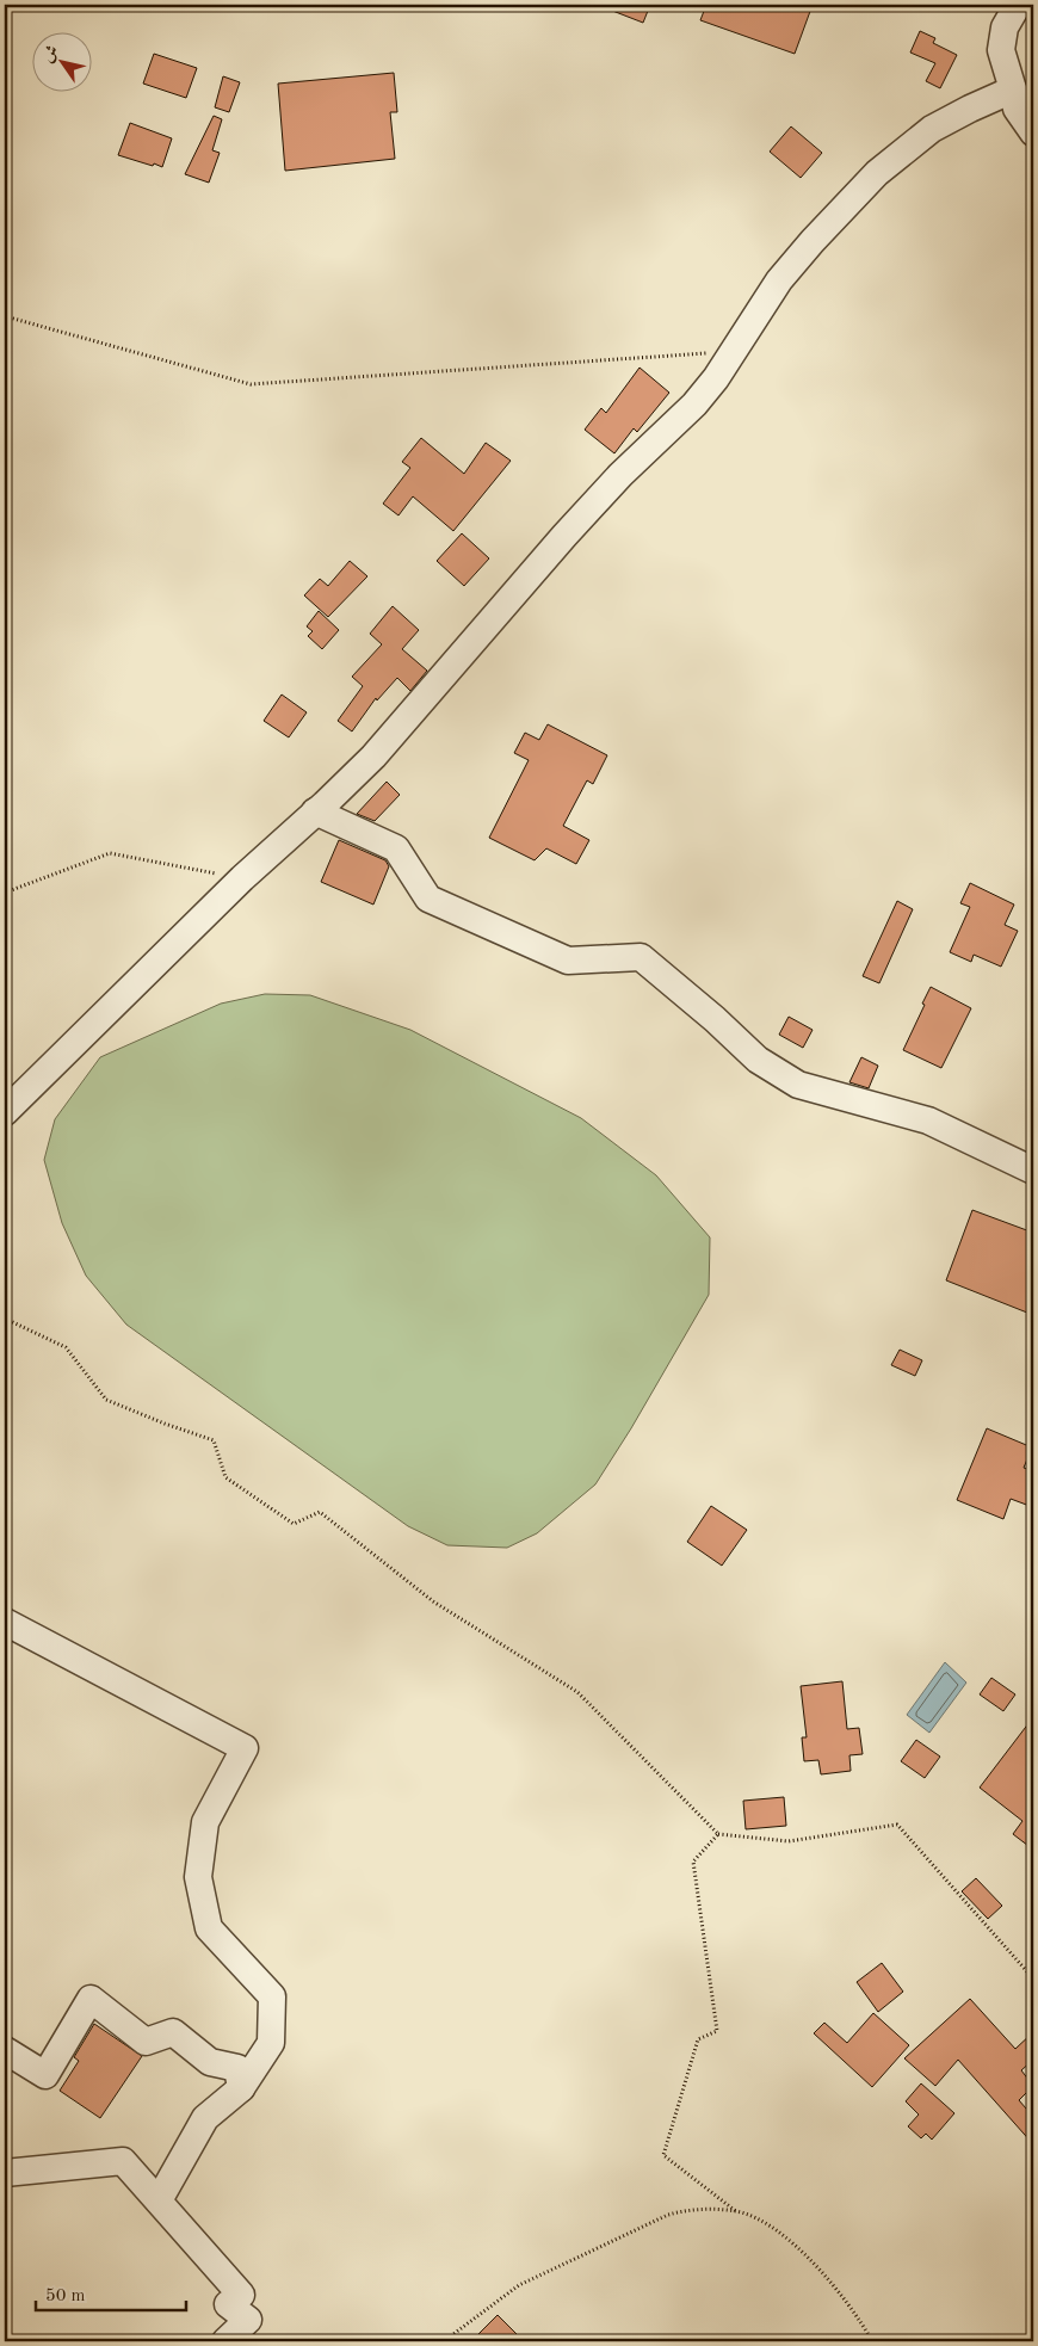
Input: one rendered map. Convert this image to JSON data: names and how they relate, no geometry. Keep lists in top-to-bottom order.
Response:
{
  "scale_bar": "50 m",
  "north": "top left"
}
